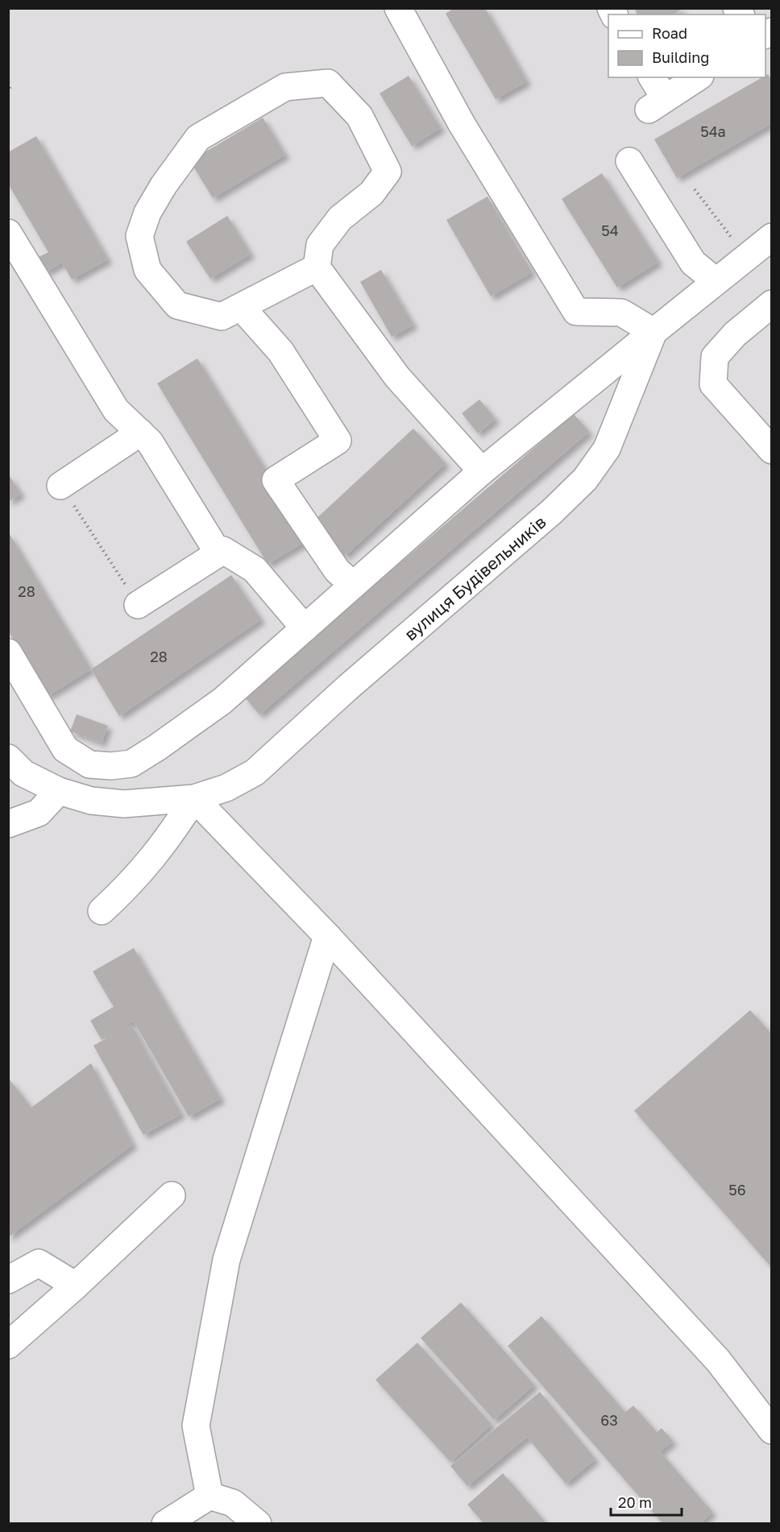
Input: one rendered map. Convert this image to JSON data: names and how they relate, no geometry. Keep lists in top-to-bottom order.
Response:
{
  "streets": {
    "street": ["вулиця Будівельників"]
  },
  "house_numbers": [
    "54а",
    "54",
    "28",
    "28",
    "56",
    "63"
  ],
  "legend": ["Road", "Building"],
  "scale_bar": "20 m"
}
